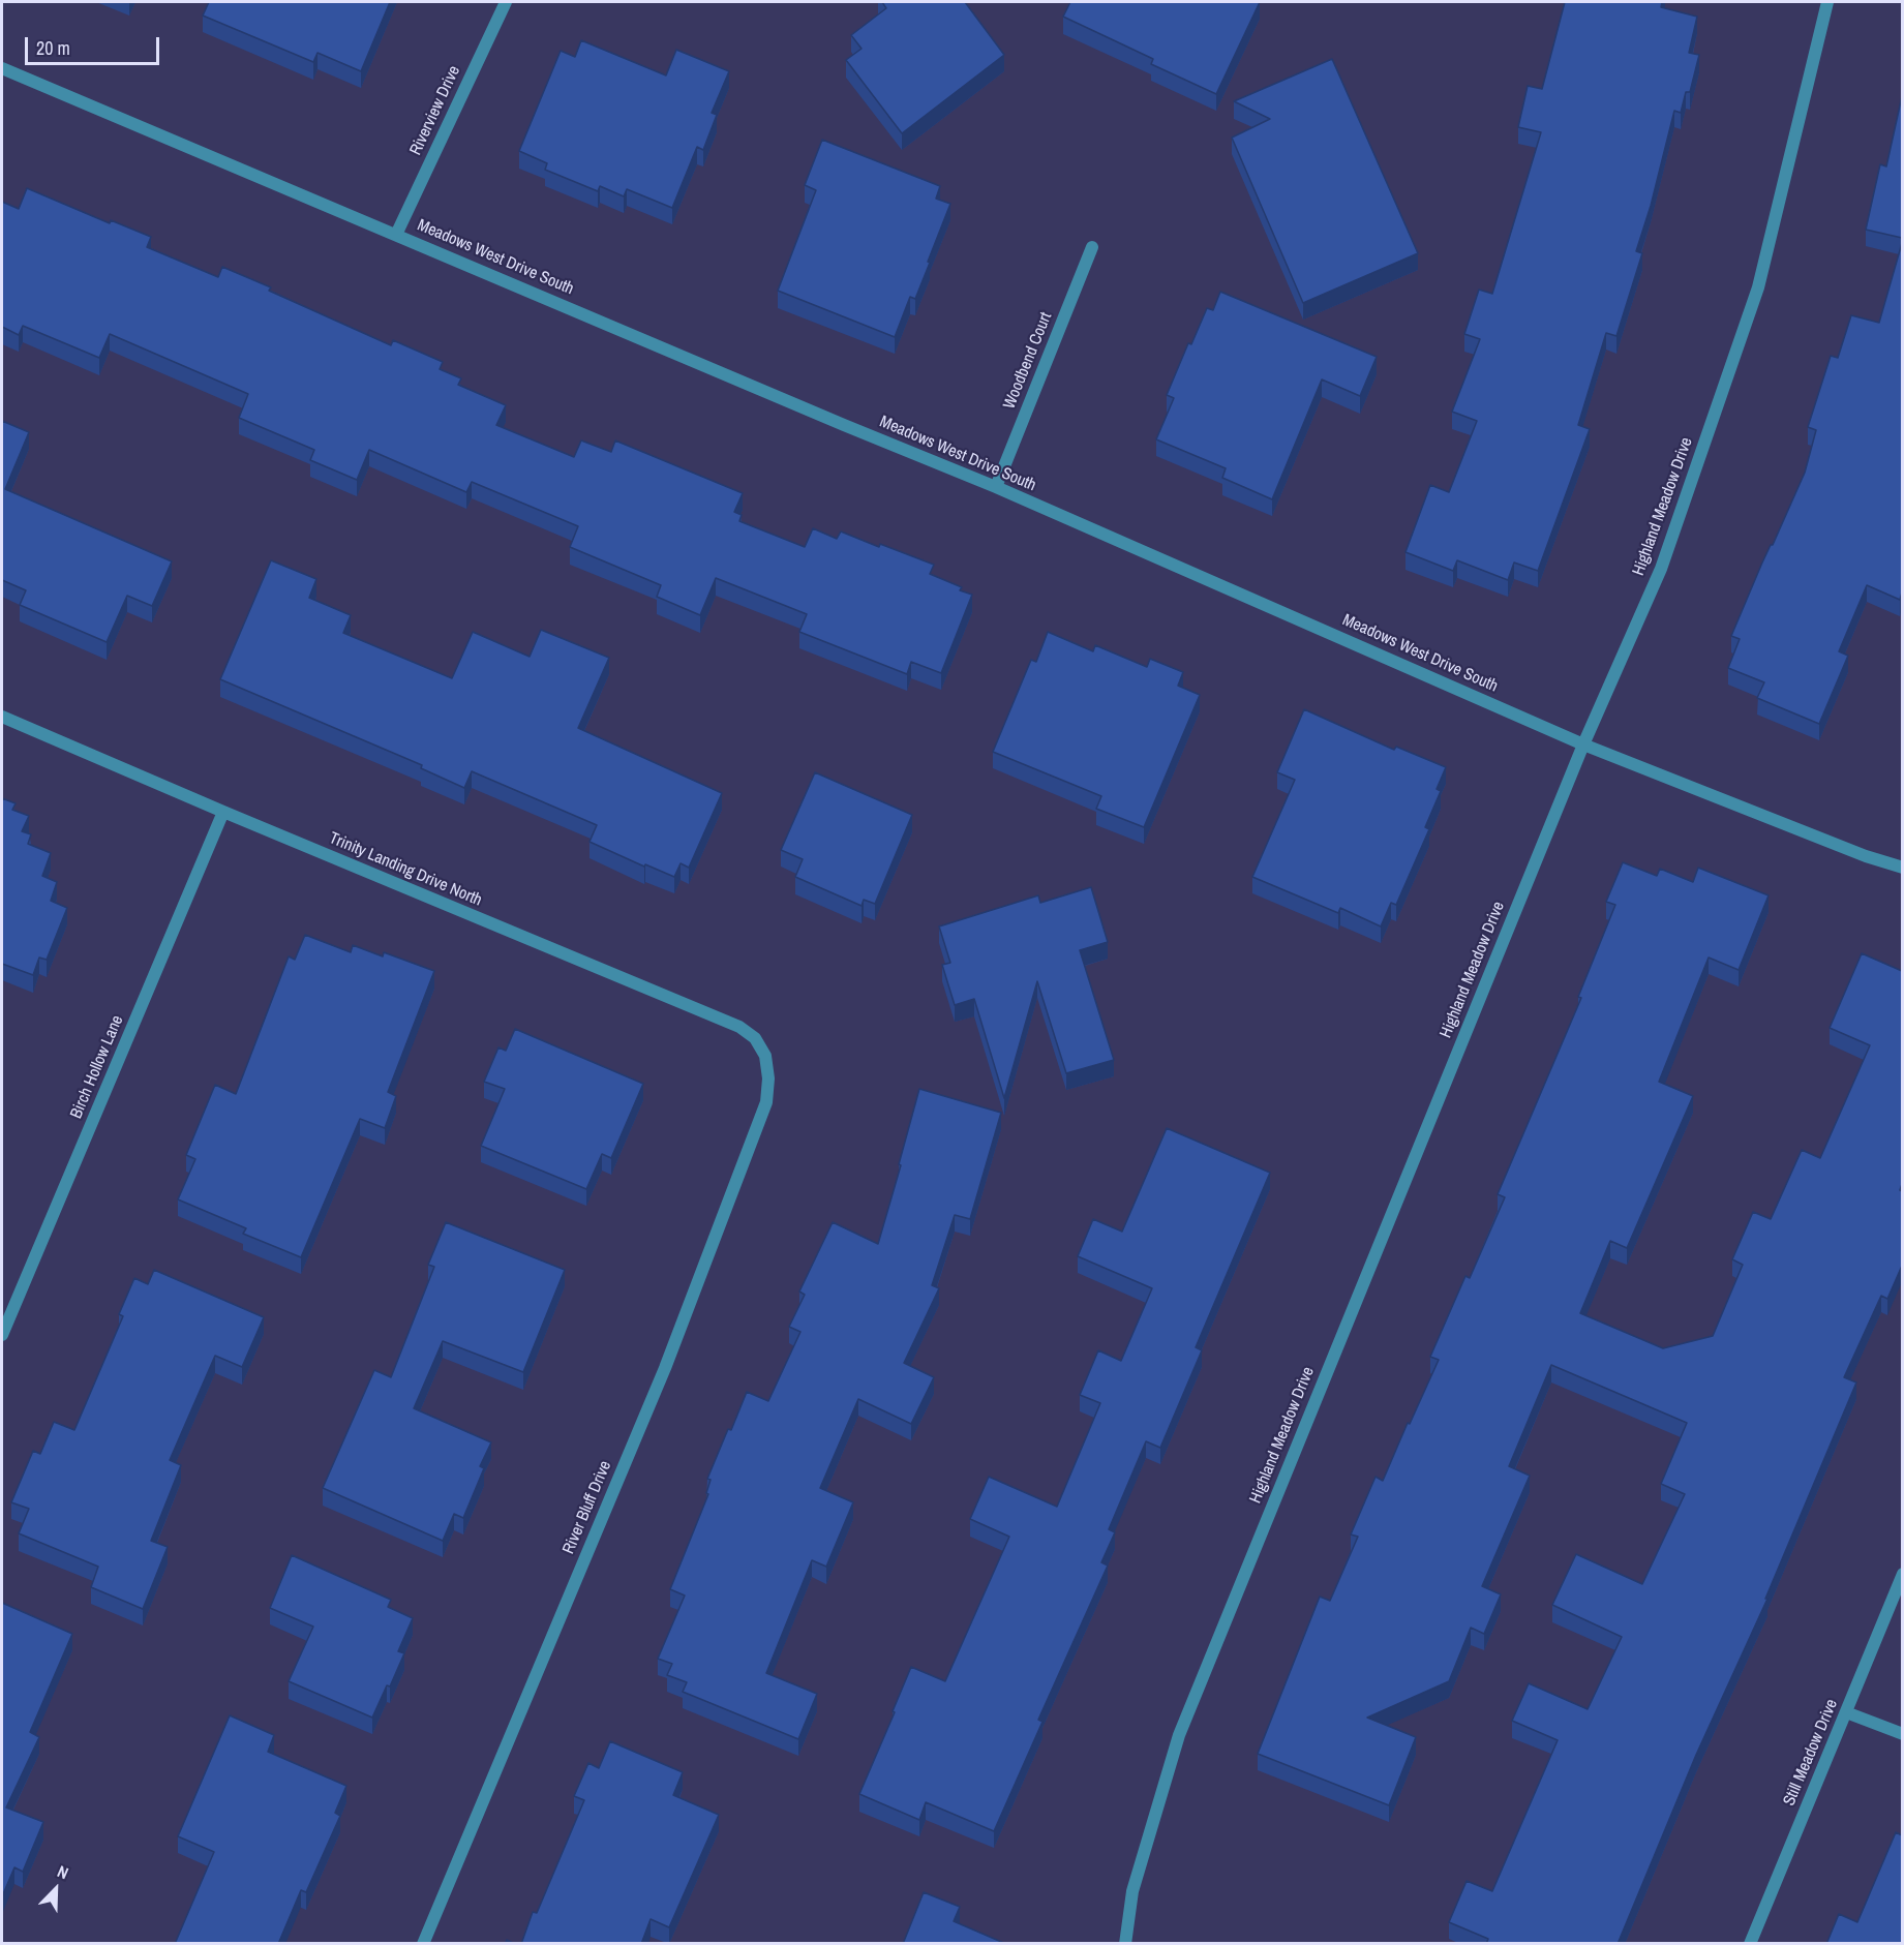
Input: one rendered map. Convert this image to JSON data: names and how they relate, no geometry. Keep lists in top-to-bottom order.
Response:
{
  "streets": {
    "street": [
      "Riverview Drive",
      "Meadows West Drive South",
      "Woodbend Court",
      "Highland Meadow Drive",
      "Trinity Landing Drive North",
      "Birch Hollow Lane",
      "River Bluff Drive",
      "Still Meadow Drive"
    ]
  },
  "crossings": [
    ["Riverview Drive", "Meadows West Drive South"],
    ["Meadows West Drive South", "Woodbend Court"],
    ["Meadows West Drive South", "Highland Meadow Drive"],
    ["Trinity Landing Drive North", "Birch Hollow Lane"],
    ["Trinity Landing Drive North", "River Bluff Drive"]
  ],
  "scale_bar": "20 m",
  "north": "top right"
}
